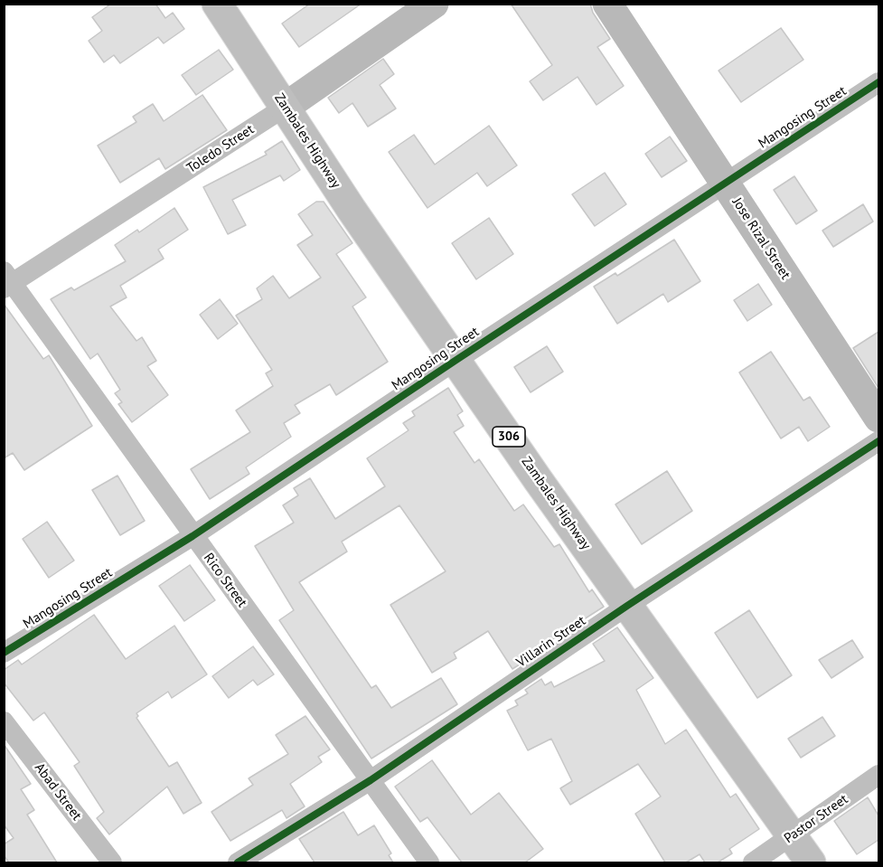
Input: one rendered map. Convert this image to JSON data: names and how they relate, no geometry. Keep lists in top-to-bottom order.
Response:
{
  "streets": {
    "main road": ["Zambales Highway", "306"],
    "street": [
      "Mangosing Street",
      "Toledo Street",
      "Jose Rizal Street",
      "Rico Street",
      "Villarin Street",
      "Abad Street",
      "Pastor Street"
    ]
  },
  "crossings": [
    ["Mangosing Street", "Zambales Highway"],
    ["Mangosing Street", "Jose Rizal Street"],
    ["Mangosing Street", "Rico Street"],
    ["Zambales Highway", "Toledo Street"],
    ["Zambales Highway", "Villarin Street"],
    ["Zambales Highway", "Pastor Street"],
    ["Toledo Street", "Rico Street"],
    ["Rico Street", "Villarin Street"]
  ]
}
